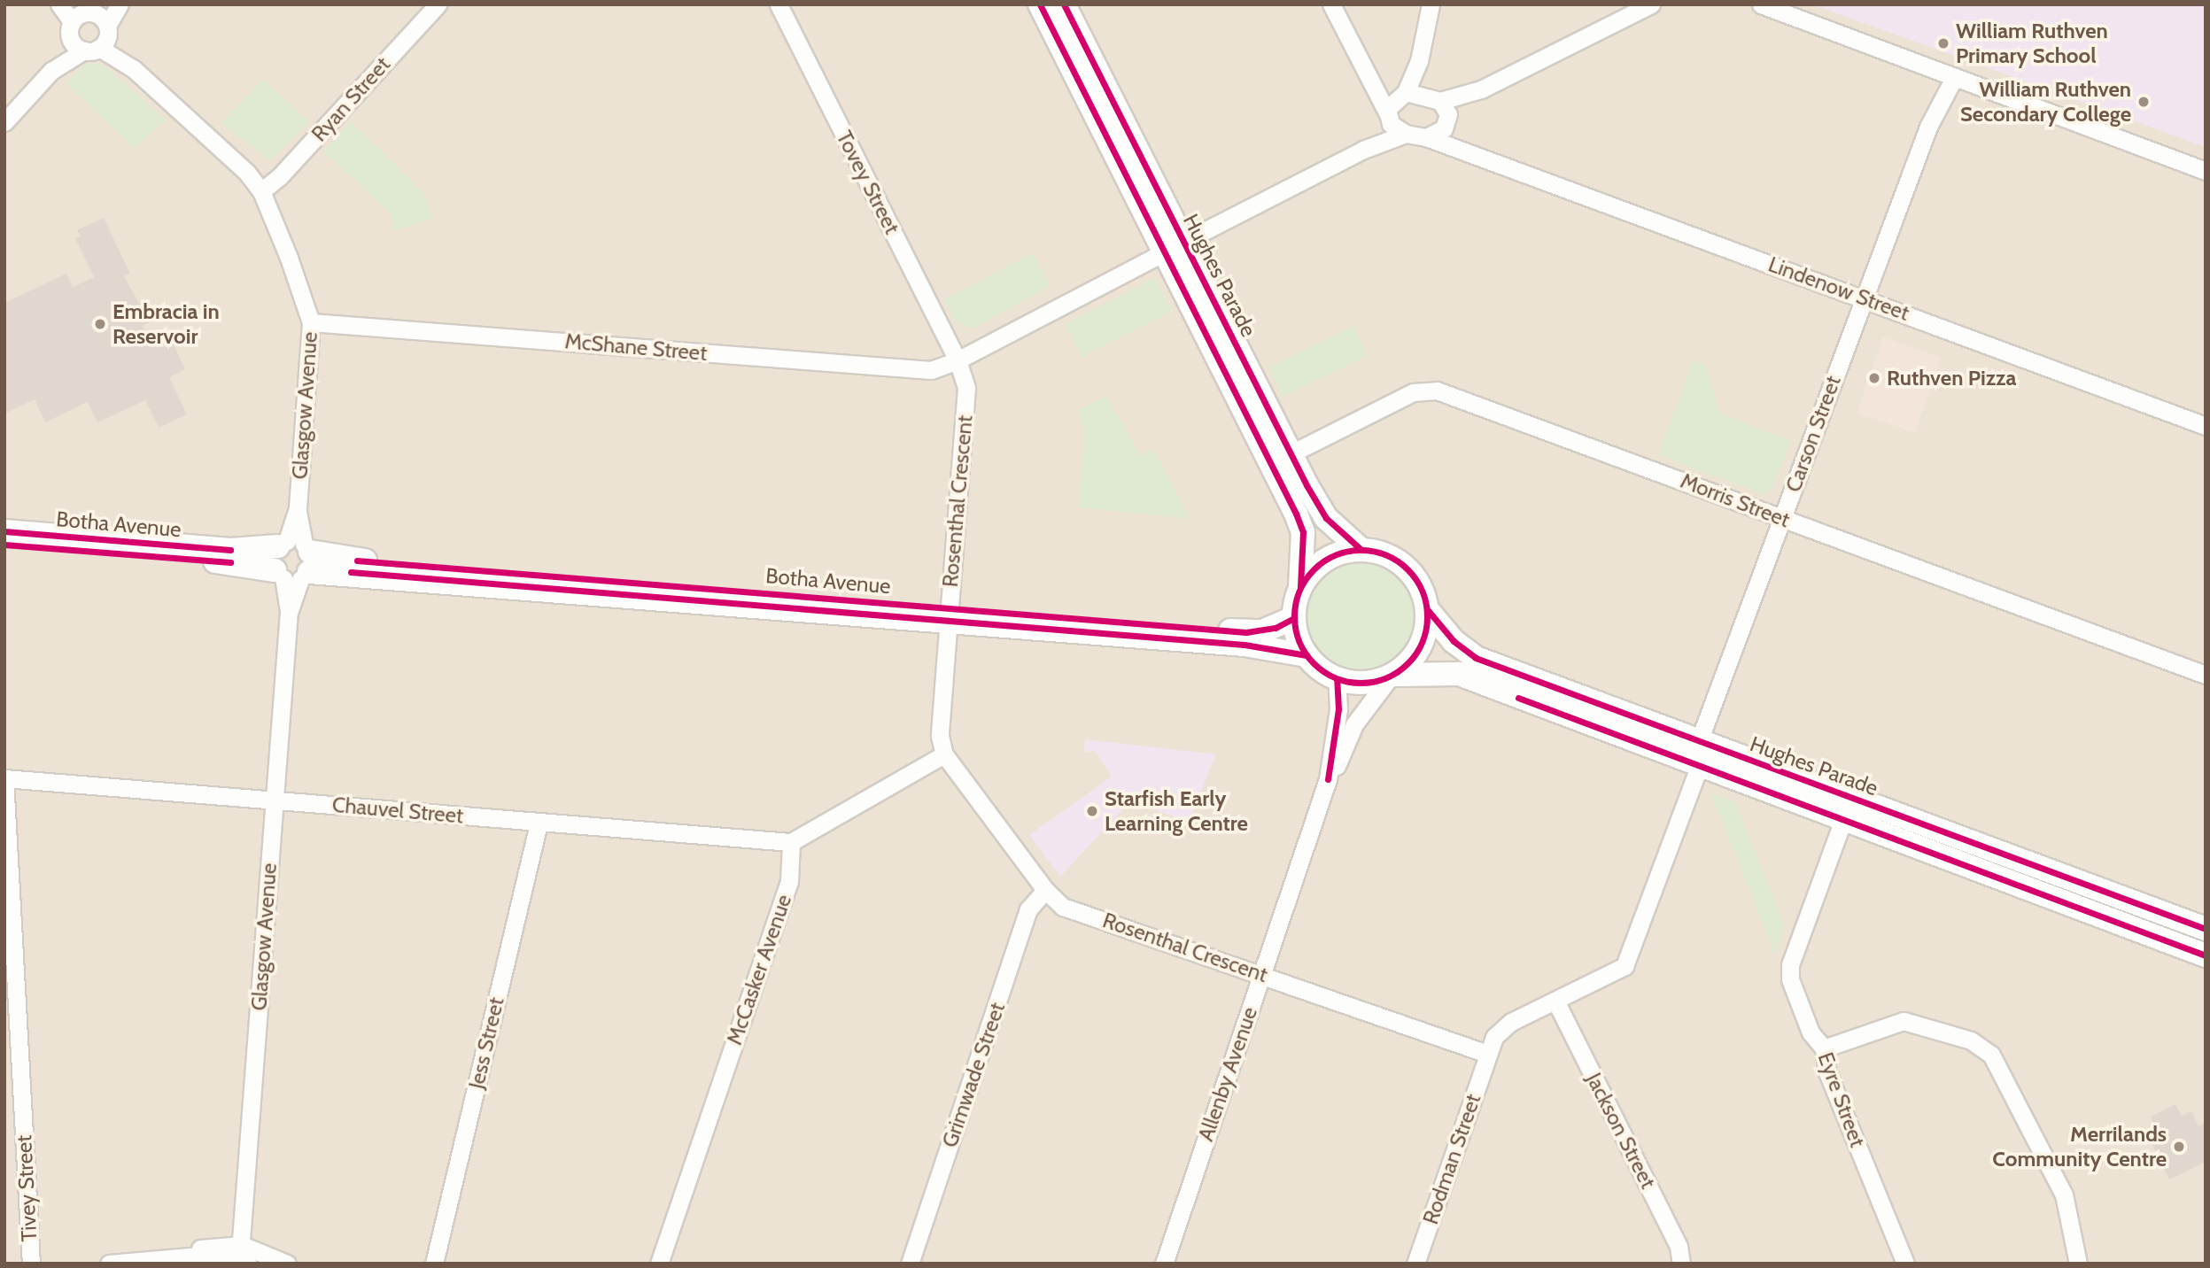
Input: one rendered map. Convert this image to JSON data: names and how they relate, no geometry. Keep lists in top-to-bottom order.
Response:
{
  "streets": {
    "street": [
      "Ryan Street",
      "Tovey Street",
      "Hughes Parade",
      "Lindenow Street",
      "McShane Street",
      "Glasgow Avenue",
      "Carson Street",
      "Morris Street",
      "Rosenthal Crescent",
      "Botha Avenue",
      "Chauvel Street",
      "McCasker Avenue",
      "Jess Street",
      "Allenby Avenue",
      "Grimwade Street",
      "Eyre Street",
      "Jackson Street",
      "Rodman Street",
      "Tivey Street"
    ]
  },
  "crossings": [
    ["Ryan Street", "Glasgow Avenue"],
    ["Tovey Street", "McShane Street"],
    ["Tovey Street", "Rosenthal Crescent"],
    ["Hughes Parade", "Carson Street"],
    ["Hughes Parade", "Morris Street"],
    ["Hughes Parade", "Botha Avenue"],
    ["Hughes Parade", "Allenby Avenue"],
    ["Hughes Parade", "Eyre Street"],
    ["Lindenow Street", "Carson Street"],
    ["McShane Street", "Glasgow Avenue"],
    ["McShane Street", "Rosenthal Crescent"],
    ["Glasgow Avenue", "Botha Avenue"],
    ["Glasgow Avenue", "Chauvel Street"],
    ["Carson Street", "Morris Street"],
    ["Rosenthal Crescent", "Botha Avenue"],
    ["Rosenthal Crescent", "Allenby Avenue"],
    ["Rosenthal Crescent", "Grimwade Street"],
    ["Rosenthal Crescent", "Rodman Street"],
    ["Botha Avenue", "Allenby Avenue"],
    ["Chauvel Street", "McCasker Avenue"],
    ["Chauvel Street", "Jess Street"],
    ["Chauvel Street", "Tivey Street"]
  ],
  "places": [
    "William Ruthven Primary School",
    "William Ruthven Secondary College",
    "Embracia in Reservoir",
    "Ruthven Pizza",
    "Starfish Early Learning Centre",
    "Merrilands Community Centre"
  ]
}
